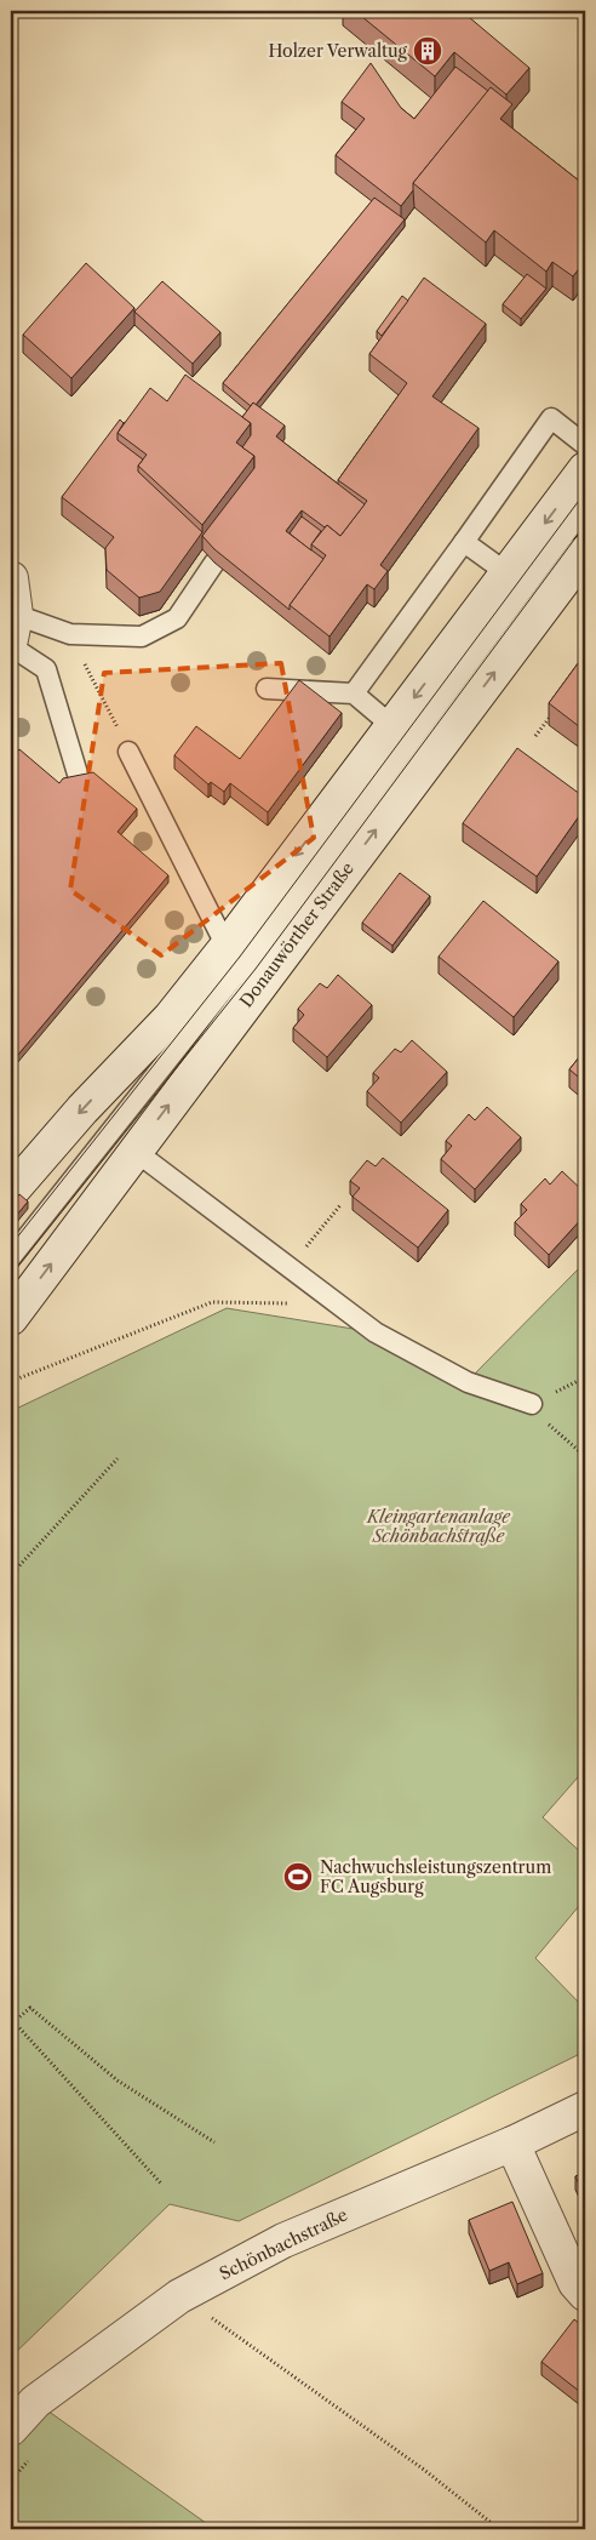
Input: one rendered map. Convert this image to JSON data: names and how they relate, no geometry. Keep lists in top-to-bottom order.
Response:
{
  "streets": {
    "main road": ["Donauwörther Straße", "Schönbachstraße"]
  },
  "parks": ["Kleingartenanlage Schönbachstraße"],
  "places": {
    "building": ["Holzer Verwaltug"],
    "sports": ["Nachwuchsleistungszentrum FC Augsburg"]
  }
}
